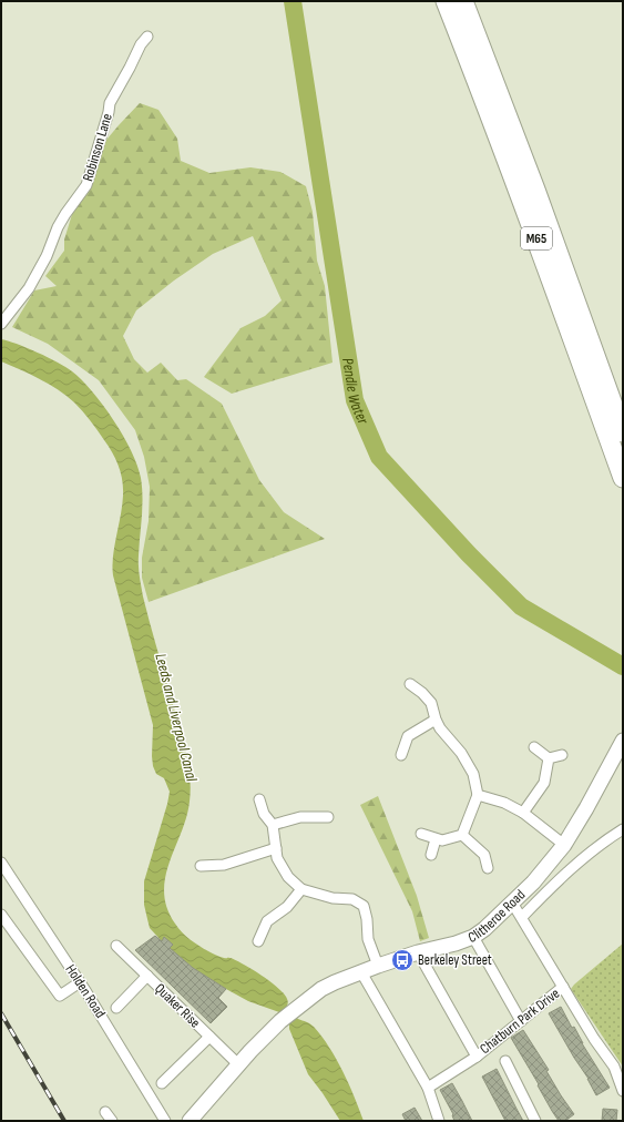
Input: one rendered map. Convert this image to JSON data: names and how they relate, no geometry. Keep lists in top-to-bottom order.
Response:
{
  "streets": {
    "highway": ["M65"],
    "main road": ["Clitheroe Road"],
    "street": [
      "Robinson Lane",
      "Holden Road",
      "Quaker Rise",
      "Chatburn Park Drive"
    ]
  },
  "crossings": [
    ["Clitheroe Road", "Quaker Rise"]
  ],
  "water": ["Pendle Water", "Leeds and Liverpool Canal"],
  "places": {
    "bus stop": ["Berkeley Street"]
  }
}
